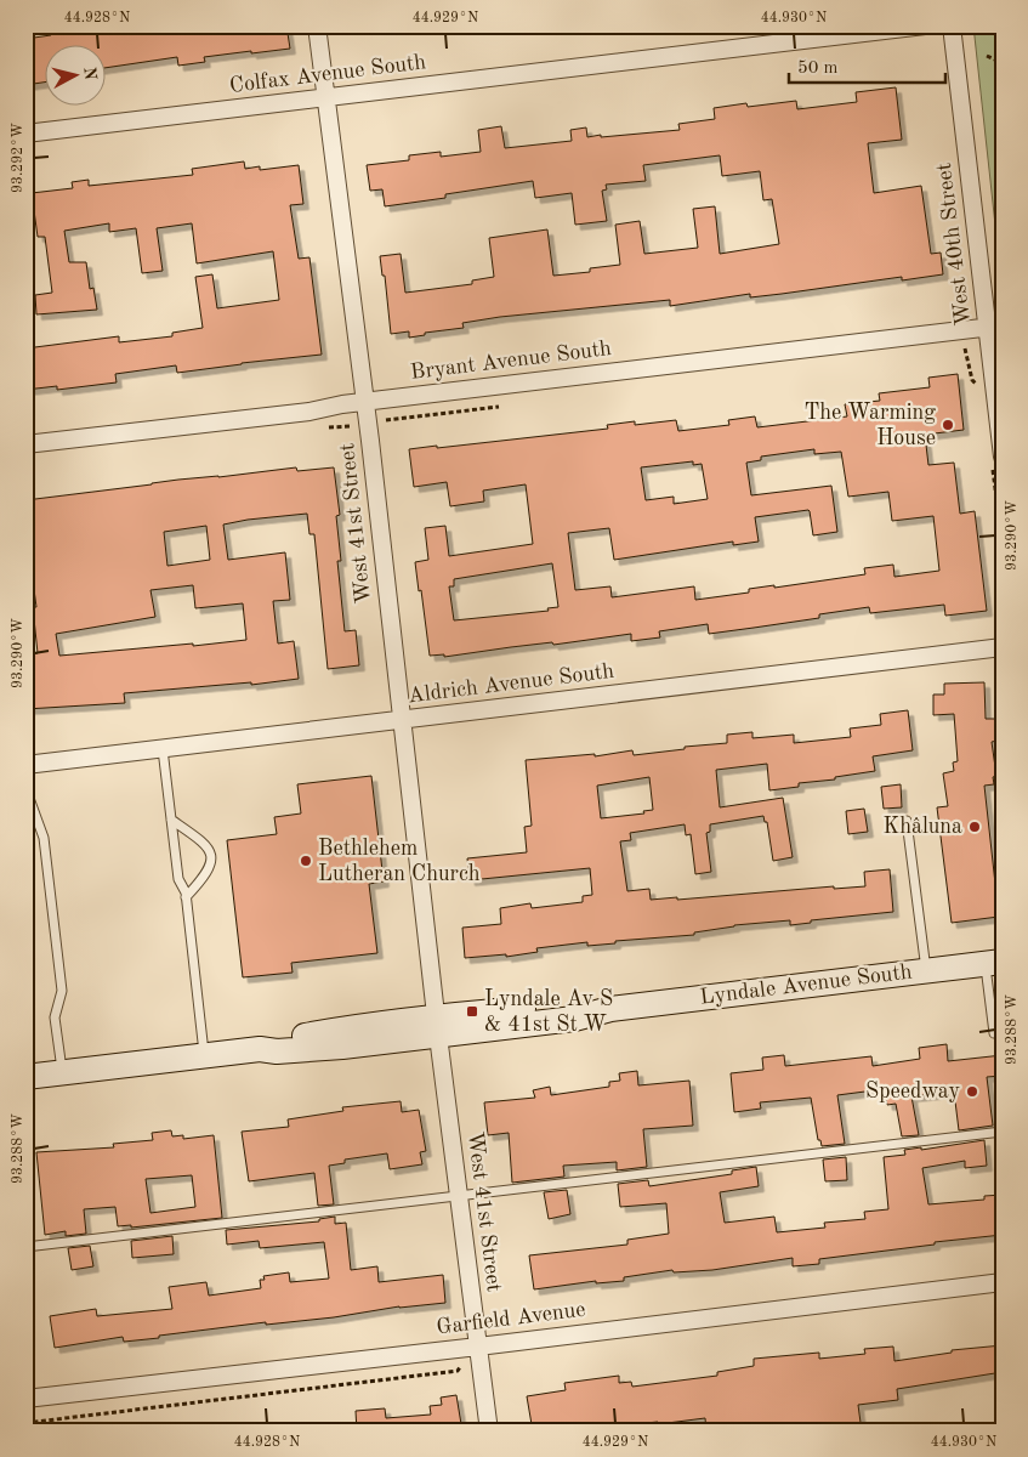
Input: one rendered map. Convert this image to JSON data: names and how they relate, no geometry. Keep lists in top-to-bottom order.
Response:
{
  "streets": {
    "main road": ["Lyndale Avenue South"],
    "street": [
      "Colfax Avenue South",
      "West 40th Street",
      "Bryant Avenue South",
      "West 41st Street",
      "Aldrich Avenue South",
      "Garfield Avenue"
    ]
  },
  "crossings": [
    ["Colfax Avenue South", "West 41st Street"],
    ["West 40th Street", "Bryant Avenue South"],
    ["Bryant Avenue South", "West 41st Street"],
    ["West 41st Street", "Aldrich Avenue South"],
    ["West 41st Street", "Lyndale Avenue South"],
    ["West 41st Street", "Garfield Avenue"]
  ],
  "places": {
    "other": [
      "The Warming House",
      "Khâluna",
      "Bethlehem Lutheran Church",
      "Speedway"
    ],
    "transit": ["Lyndale Av S & 41st St W"]
  },
  "scale_bar": "50 m",
  "north": "right",
  "coordinates": [
    "44.928°N",
    "44.929°N",
    "44.930°N",
    "93.292°W",
    "93.290°W",
    "93.288°W"
  ]
}
